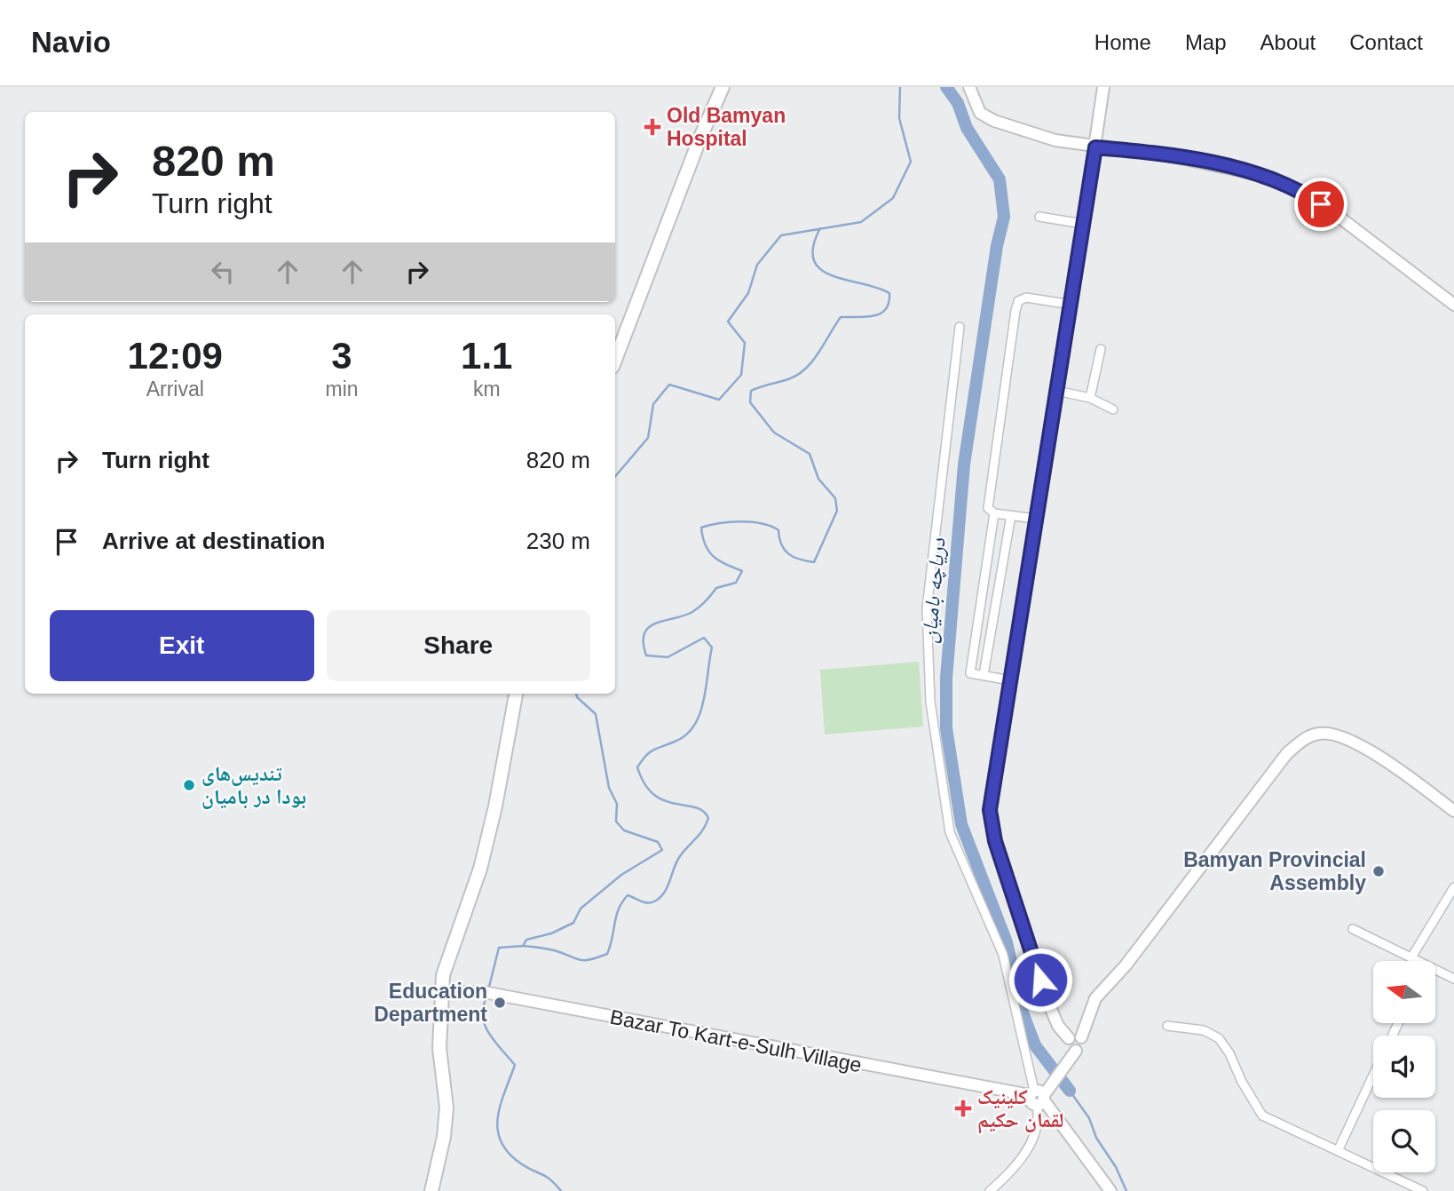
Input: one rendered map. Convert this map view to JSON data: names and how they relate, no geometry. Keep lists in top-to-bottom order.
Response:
{
  "streets": {
    "main road": ["Bazar To Kart-e-Sulh Village"]
  },
  "water": ["دریاچه بامیان"],
  "places": {
    "health": ["Old Bamyan Hospital", "کلینیک لقمان حکیم"],
    "other": ["تندیس‌های بودا در بامیان", "Bamyan Provincial Assembly", "Education Department"]
  },
  "north": "left",
  "page": {
    "header": "Navio",
    "nav": [
      "Home",
      "Map",
      "About",
      "Contact"
    ],
    "turn": ["820 m", "Turn right"],
    "eta": [
      "12:09",
      "Arrival",
      "3",
      "min",
      "1.1",
      "km"
    ],
    "list": [
      {
        "name": "Turn right",
        "value": "820 m"
      },
      {
        "name": "Arrive at destination",
        "value": "230 m"
      }
    ],
    "buttons": ["Exit", "Share"]
  }
}
